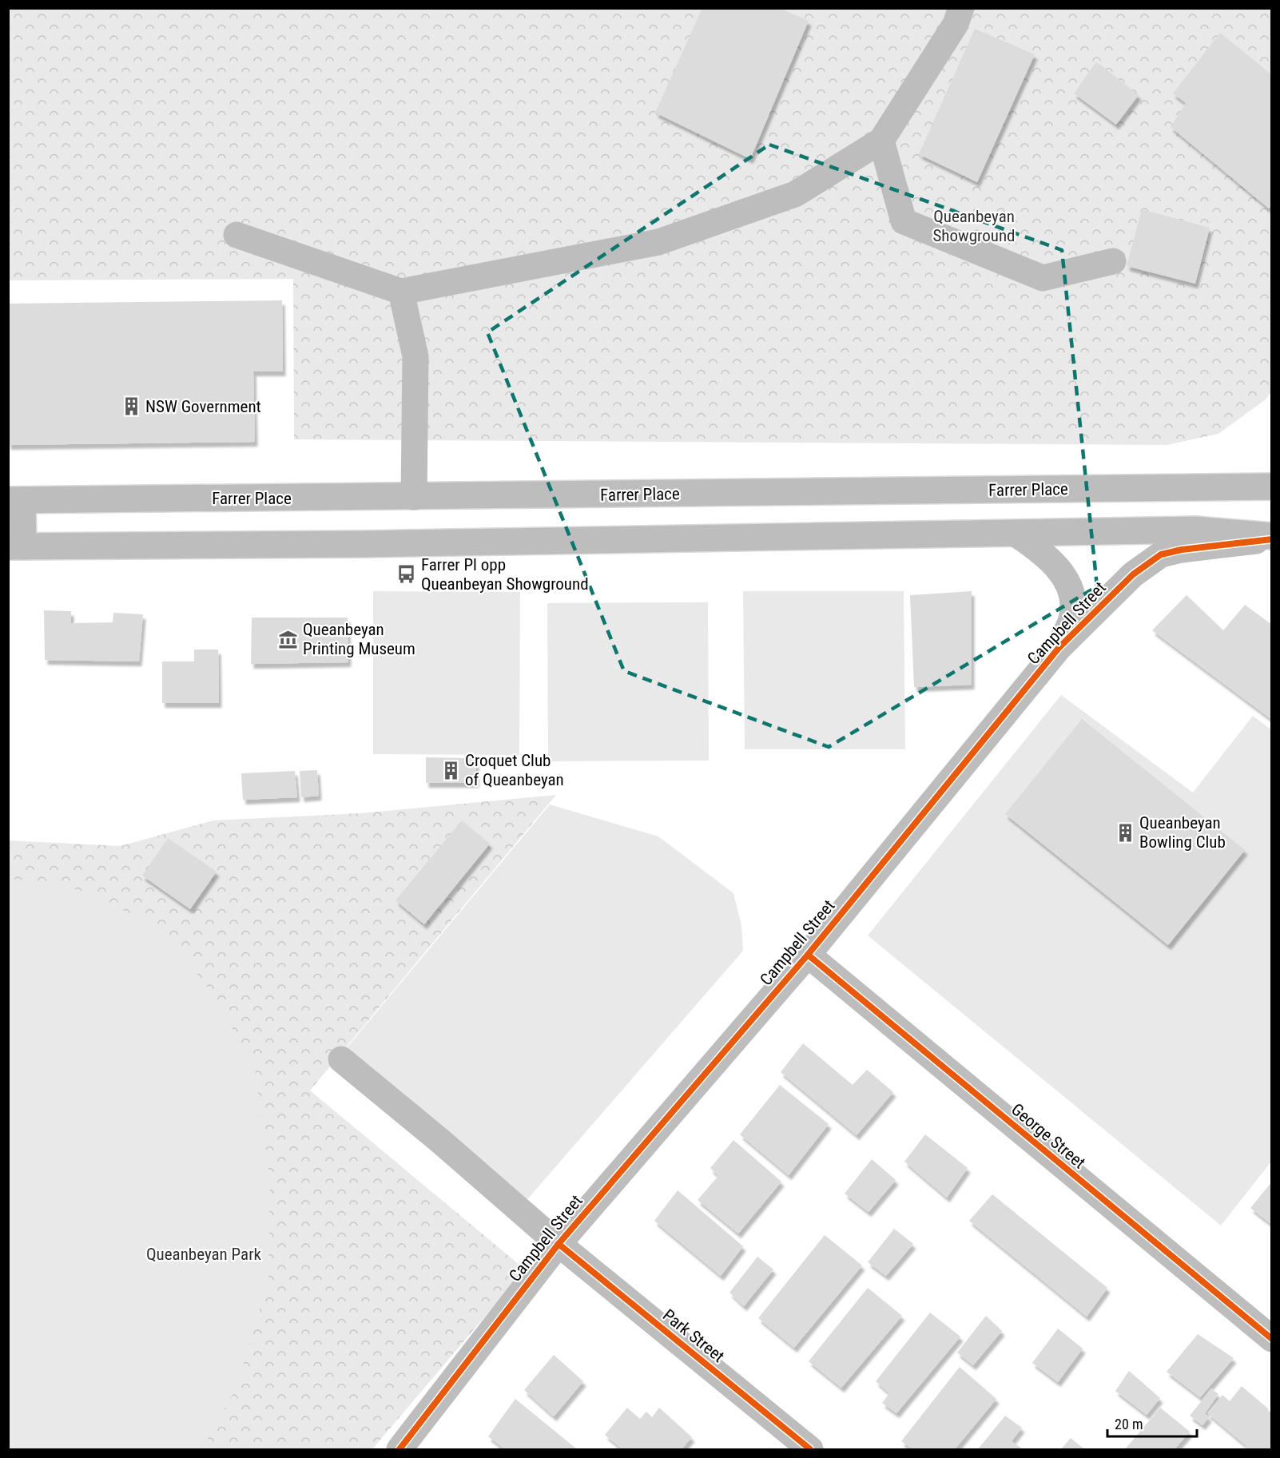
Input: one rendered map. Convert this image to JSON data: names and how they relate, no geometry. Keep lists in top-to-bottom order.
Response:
{
  "streets": {
    "main road": [
      "Farrer Place",
      "Campbell Street",
      "George Street",
      "Park Street"
    ]
  },
  "crossings": [
    ["Campbell Street", "George Street"],
    ["Campbell Street", "Park Street"]
  ],
  "parks": ["Queanbeyan Showground", "Queanbeyan Park"],
  "places": {
    "building": ["NSW Government", "Croquet Club of Queanbeyan", "Queanbeyan Bowling Club"],
    "bus stop": ["Farrer Pl opp Queanbeyan Showground"],
    "museum": ["Queanbeyan Printing Museum"]
  },
  "scale_bar": "20 m"
}
